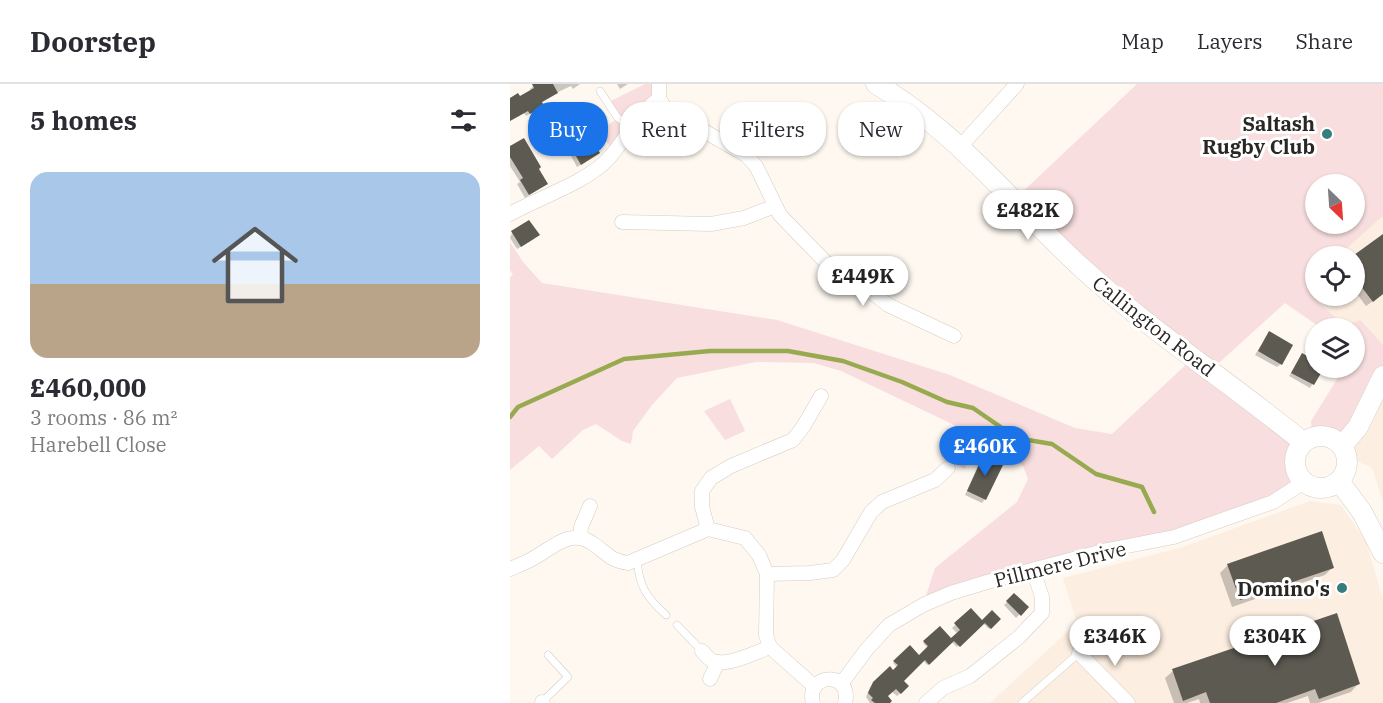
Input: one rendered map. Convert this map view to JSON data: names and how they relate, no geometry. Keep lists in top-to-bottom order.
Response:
{
  "streets": {
    "main road": ["Callington Road"],
    "street": ["Pillmere Drive"]
  },
  "crossings": [
    ["Callington Road", "Pillmere Drive"]
  ],
  "places": ["Saltash Rugby Club", "Domino's"],
  "north": "bottom right",
  "page": {
    "header": "Doorstep",
    "nav": ["Map", "Layers", "Share"],
    "heading": "5 homes",
    "chip": [
      "Buy",
      "Rent",
      "Filters",
      "New"
    ],
    "list": [
      {
        "name": "£460,000",
        "note": "3 rooms · 86 m² · Harebell Close"
      }
    ],
    "price": [
      "£482K",
      "£449K",
      "£460K",
      "£346K",
      "£304K"
    ]
  }
}
